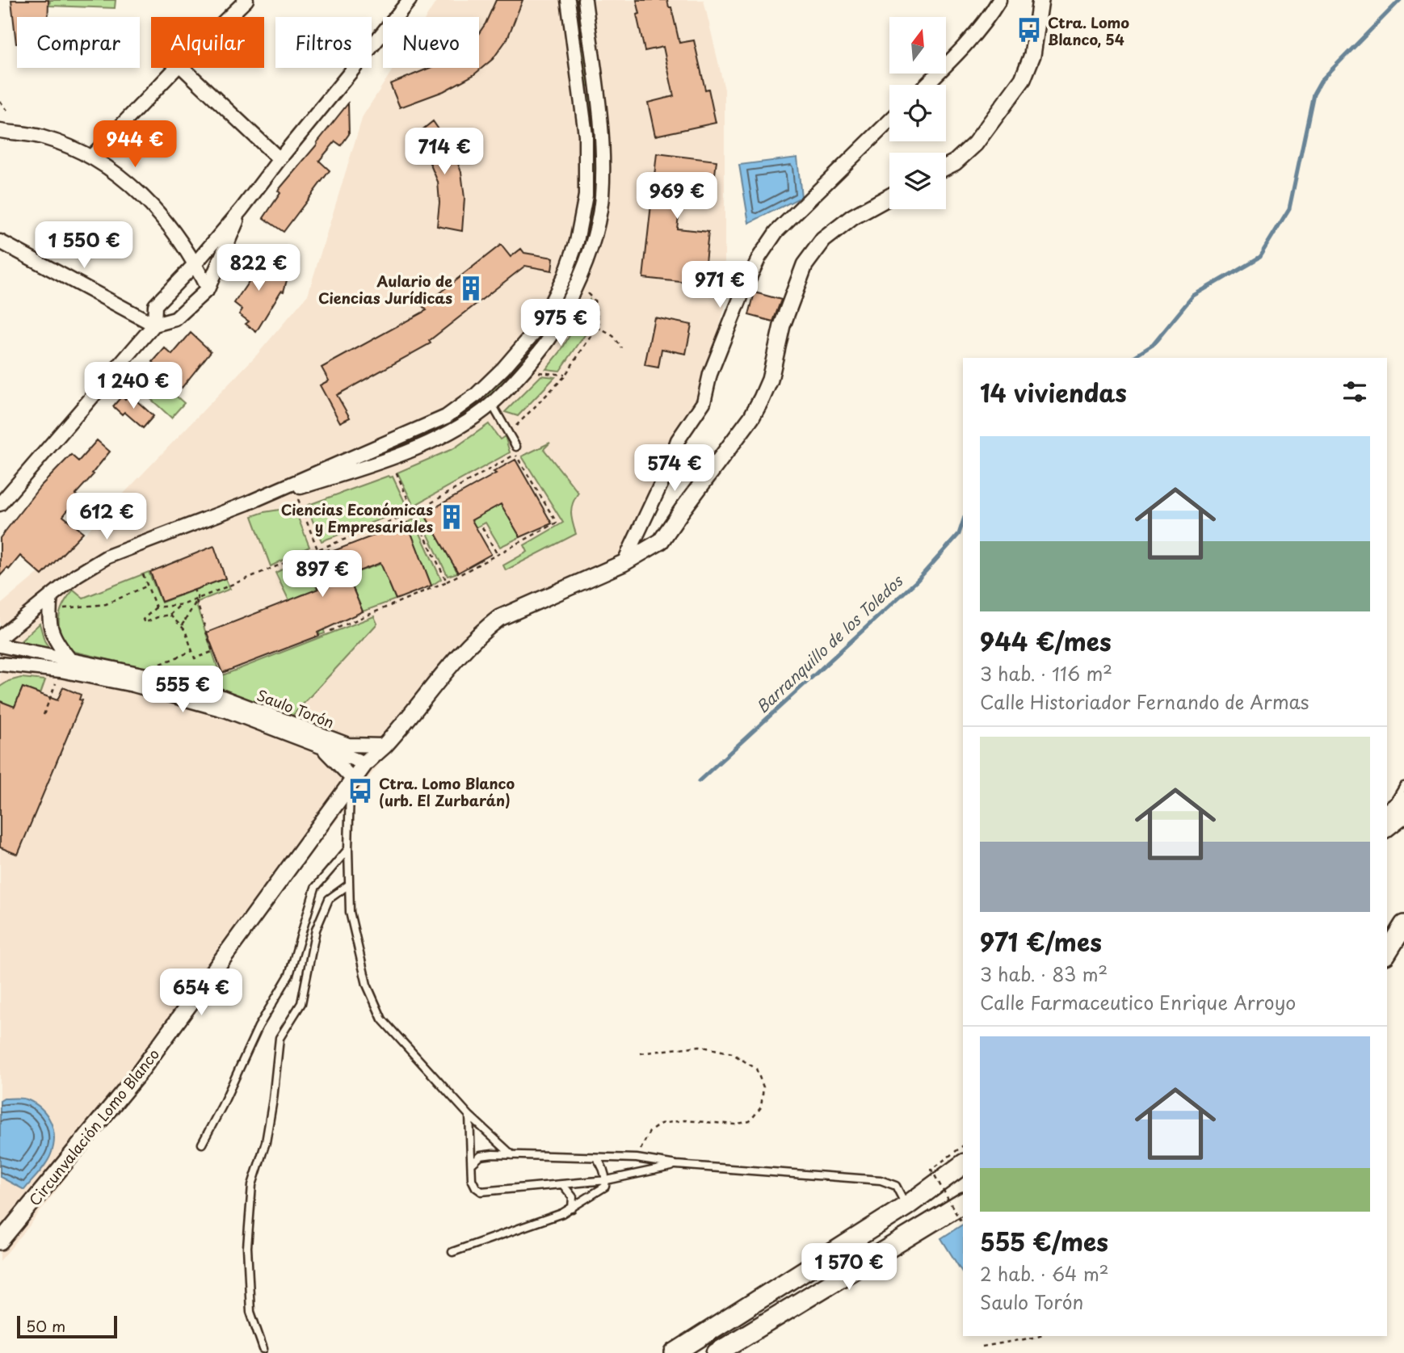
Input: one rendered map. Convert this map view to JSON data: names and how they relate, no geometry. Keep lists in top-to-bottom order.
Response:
{
  "streets": {
    "street": ["Saulo Torón", "Circunvalación Lomo Blanco"]
  },
  "crossings": [
    ["Saulo Torón", "Circunvalación Lomo Blanco"]
  ],
  "water": ["Barranquillo de los Toledos"],
  "places": {
    "bus stop": ["Ctra. Lomo Blanco, 54", "Ctra. Lomo Blanco (urb. El Zurbarán)"],
    "building": ["Aulario de Ciencias Jurídicas", "Ciencias Económicas y Empresariales"]
  },
  "scale_bar": "50 m",
  "north": "top",
  "page": {
    "chip": [
      "Comprar",
      "Alquilar",
      "Filtros",
      "Nuevo"
    ],
    "price": [
      "944 €",
      "714 €",
      "969 €",
      "1 550 €",
      "822 €",
      "971 €",
      "975 €",
      "1 240 €",
      "574 €",
      "612 €",
      "897 €",
      "555 €",
      "654 €",
      "1 570 €"
    ],
    "heading": "14 viviendas",
    "list": [
      {
        "name": "944 €/mes",
        "note": "3 hab. · 116 m² · Calle Historiador Fernando de Armas"
      },
      {
        "name": "971 €/mes",
        "note": "3 hab. · 83 m² · Calle Farmaceutico Enrique Arroyo"
      },
      {
        "name": "555 €/mes",
        "note": "2 hab. · 64 m² · Saulo Torón"
      }
    ],
    "scale": "50 m"
  }
}
